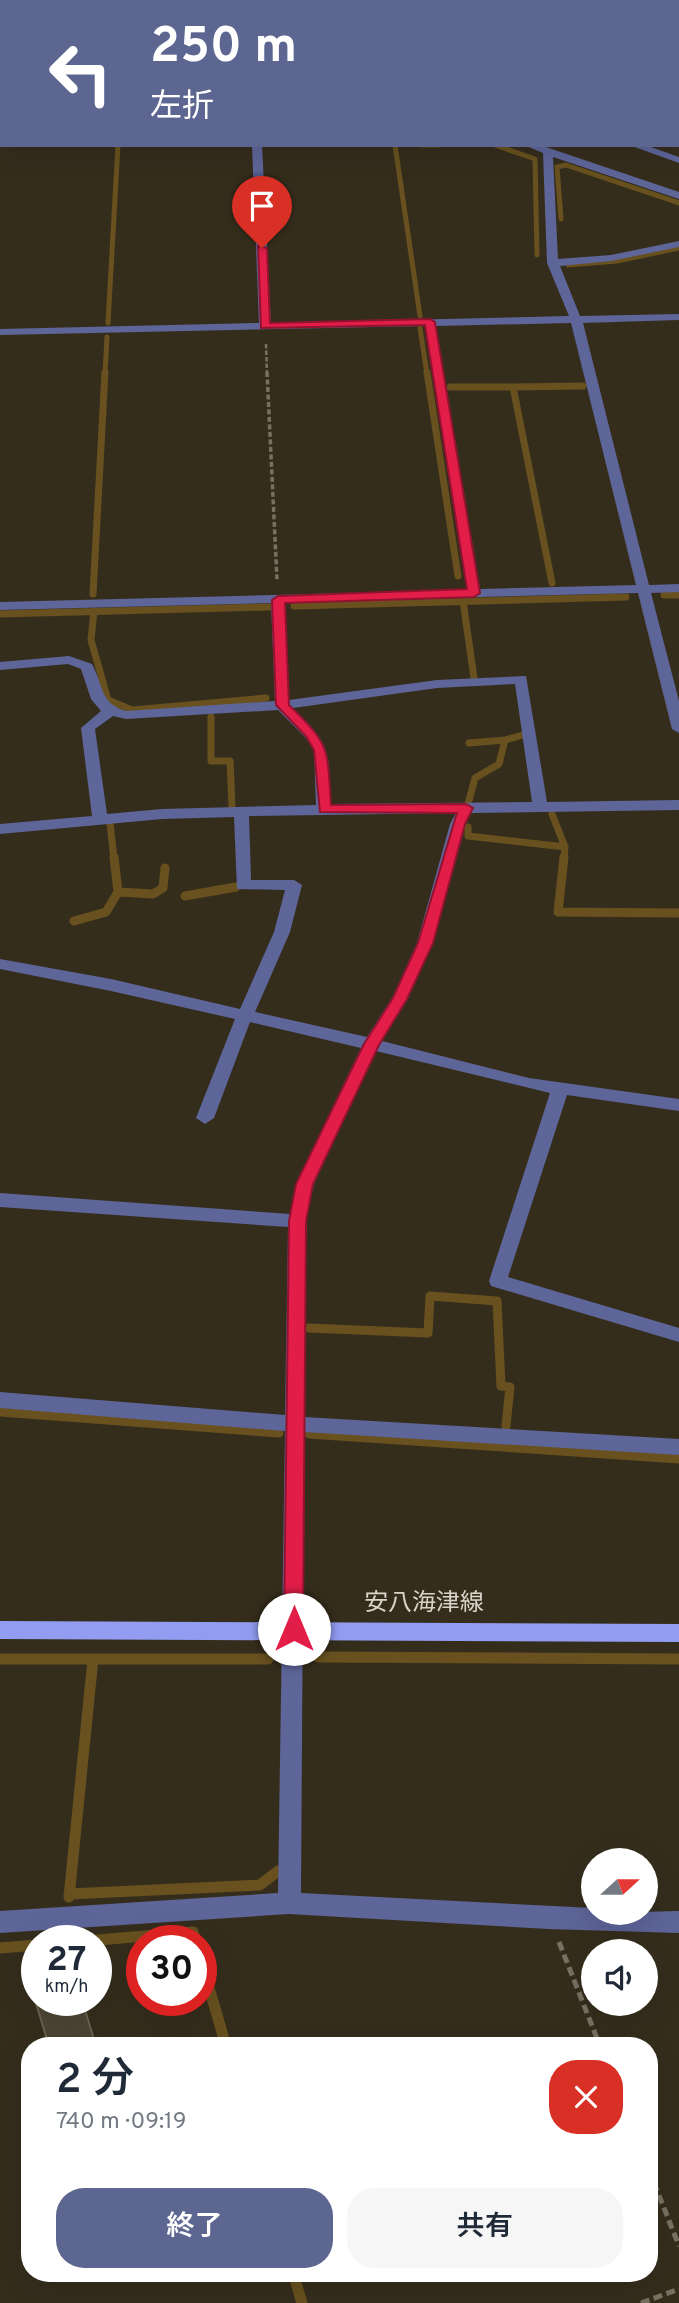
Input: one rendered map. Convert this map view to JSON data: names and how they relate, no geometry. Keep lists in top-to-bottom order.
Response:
{
  "streets": {
    "main road": ["安八海津線"]
  },
  "north": "right",
  "page": {
    "turn": ["250 m", "左折"],
    "speed": "27 km/h",
    "limit": "30",
    "heading": ["2 分", "740 m · 09:19"],
    "buttons": ["終了", "共有"]
  }
}
